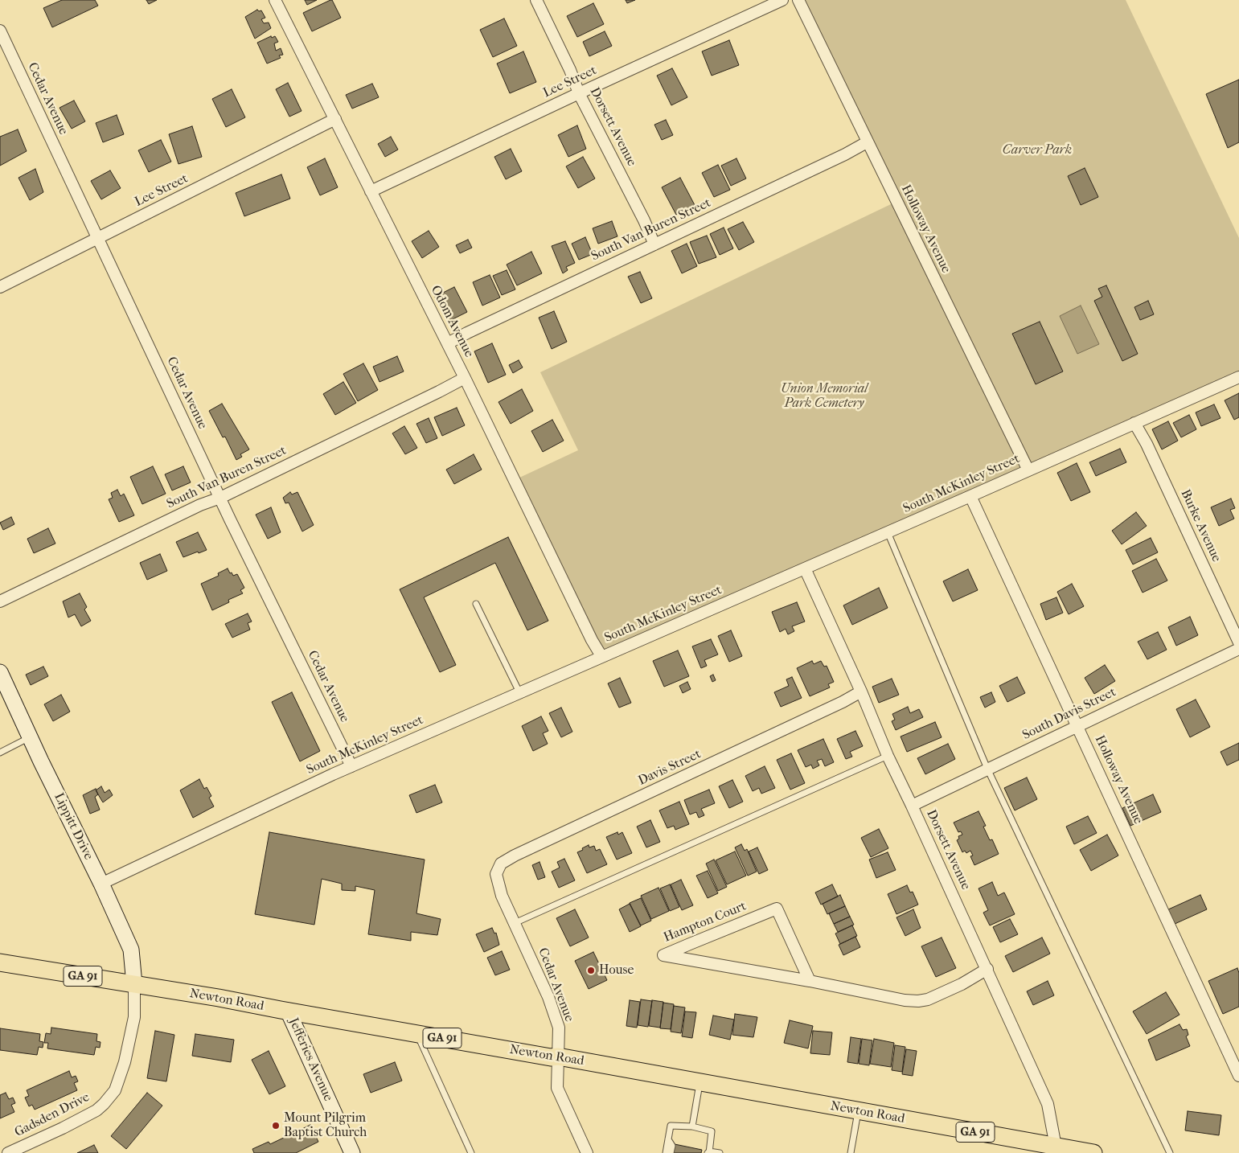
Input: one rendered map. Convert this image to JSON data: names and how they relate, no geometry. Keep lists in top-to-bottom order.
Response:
{
  "streets": {
    "main road": ["GA 91", "Newton Road"],
    "street": [
      "Lee Street",
      "Cedar Avenue",
      "Dorsett Avenue",
      "Holloway Avenue",
      "South Van Buren Street",
      "Odom Avenue",
      "South McKinley Street",
      "Burke Avenue",
      "South Davis Street",
      "Davis Street",
      "Lippitt Drive",
      "Hampton Court",
      "Jefferies Avenue",
      "Gadsden Drive"
    ]
  },
  "crossings": [
    ["Lee Street", "Cedar Avenue"],
    ["Lee Street", "Dorsett Avenue"],
    ["Lee Street", "Odom Avenue"],
    ["Cedar Avenue", "South Van Buren Street"],
    ["Cedar Avenue", "South McKinley Street"],
    ["Cedar Avenue", "Davis Street"],
    ["Cedar Avenue", "Newton Road"],
    ["Dorsett Avenue", "South Van Buren Street"],
    ["Dorsett Avenue", "South McKinley Street"],
    ["Dorsett Avenue", "South Davis Street"],
    ["Dorsett Avenue", "Davis Street"],
    ["Dorsett Avenue", "Hampton Court"],
    ["Dorsett Avenue", "Newton Road"],
    ["Holloway Avenue", "South Van Buren Street"],
    ["Holloway Avenue", "South McKinley Street"],
    ["Holloway Avenue", "South Davis Street"],
    ["South Van Buren Street", "Odom Avenue"],
    ["Odom Avenue", "South McKinley Street"],
    ["South McKinley Street", "Burke Avenue"],
    ["South McKinley Street", "Lippitt Drive"],
    ["Lippitt Drive", "Newton Road"],
    ["Lippitt Drive", "Gadsden Drive"],
    ["Newton Road", "Jefferies Avenue"],
    ["Newton Road", "Gadsden Drive"]
  ],
  "parks": ["Carver Park", "Union Memorial Park Cemetery"],
  "places": ["House", "Mount Pilgrim Baptist Church"]
}
